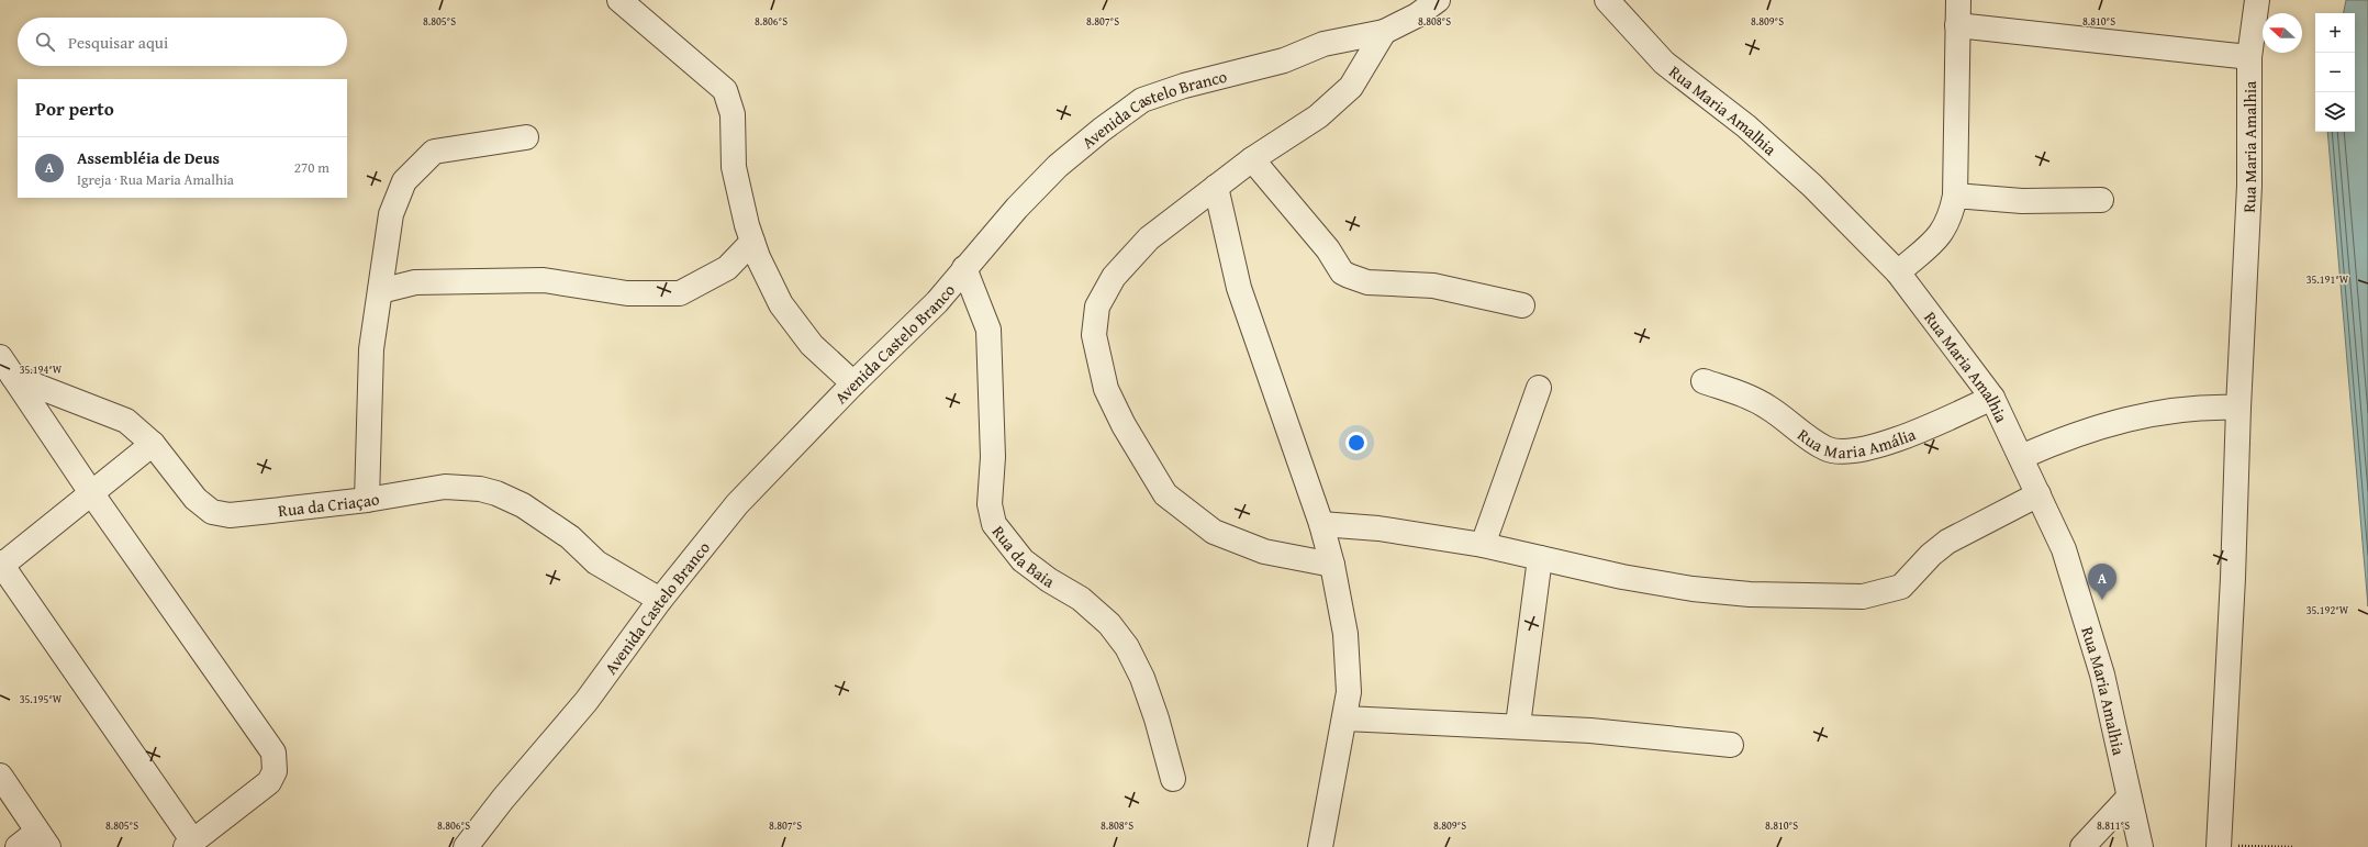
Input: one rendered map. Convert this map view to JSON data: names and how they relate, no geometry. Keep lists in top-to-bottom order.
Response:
{
  "streets": {
    "street": [
      "Rua Maria Amalhia",
      "Avenida Castelo Branco",
      "Rua Maria Amália",
      "Rua da Criaçao",
      "Rua da Baia"
    ]
  },
  "crossings": [
    ["Rua Maria Amalhia", "Rua Maria Amália"],
    ["Avenida Castelo Branco", "Rua da Criaçao"],
    ["Avenida Castelo Branco", "Rua da Baia"]
  ],
  "north": "left",
  "page": {
    "map_buttons": ["+", "−"],
    "search": "Pesquisar aqui",
    "heading": "Por perto",
    "list": [
      {
        "mark": "A",
        "name": "Assembléia de Deus",
        "note": "Igreja · Rua Maria Amalhia",
        "value": "270 m"
      }
    ],
    "pins": "A"
  },
  "coordinates": [
    "8.805°S",
    "8.806°S",
    "8.807°S",
    "8.808°S",
    "8.809°S",
    "8.810°S",
    "35.191°W",
    "35.194°W",
    "35.192°W",
    "35.195°W",
    "8.811°S"
  ]
}
